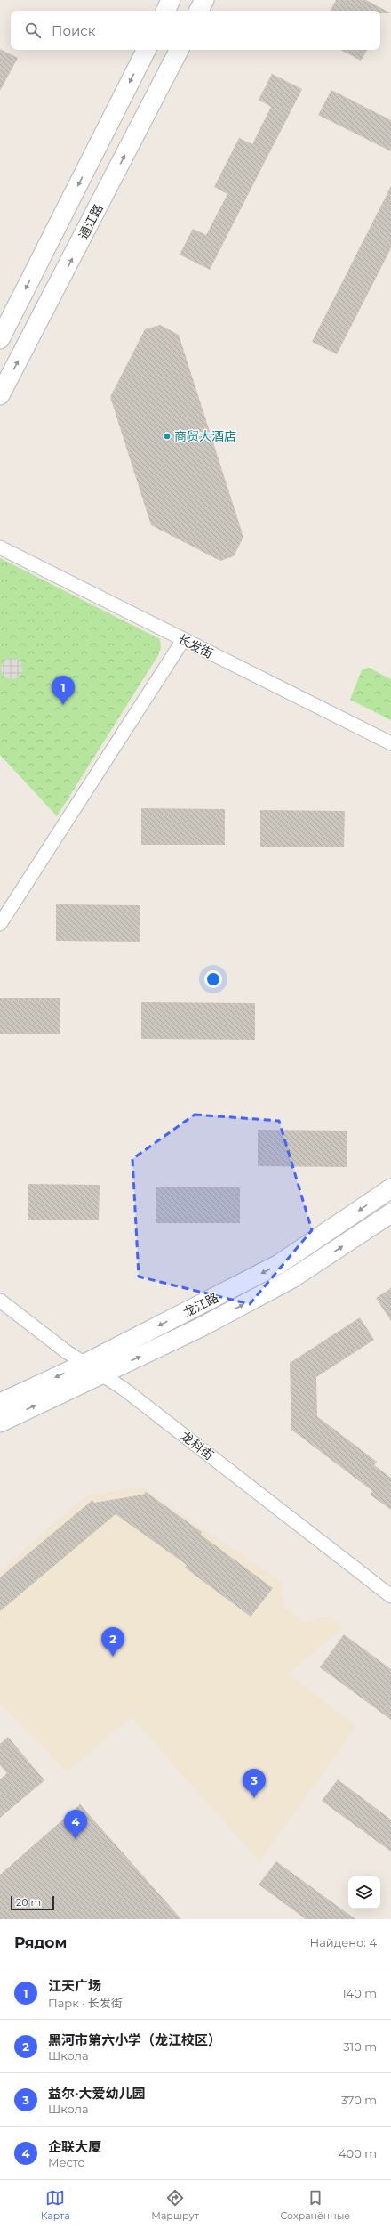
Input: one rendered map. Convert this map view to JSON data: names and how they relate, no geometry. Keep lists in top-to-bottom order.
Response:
{
  "streets": {
    "street": [
      "通江路",
      "长发街",
      "龙江路",
      "龙科街"
    ]
  },
  "crossings": [
    ["龙江路", "龙科街"]
  ],
  "places": ["商贸大酒店"],
  "scale_bar": "20 m",
  "page": {
    "search": "Поиск",
    "pins": [
      "1",
      "2",
      "3",
      "4"
    ],
    "scale": "20 m",
    "heading": ["Рядом", "Найдено: 4"],
    "list": [
      {
        "mark": "1",
        "name": "江天广场",
        "note": "Парк · 长发街",
        "value": "140 m"
      },
      {
        "mark": "2",
        "name": "黑河市第六小学（龙江校区）",
        "note": "Школа",
        "value": "310 m"
      },
      {
        "mark": "3",
        "name": "益尔·大爱幼儿园",
        "note": "Школа",
        "value": "370 m"
      },
      {
        "mark": "4",
        "name": "企联大厦",
        "note": "Место",
        "value": "400 m"
      }
    ],
    "nav": ["Карта", "Маршрут", "Сохранённые"]
  }
}
